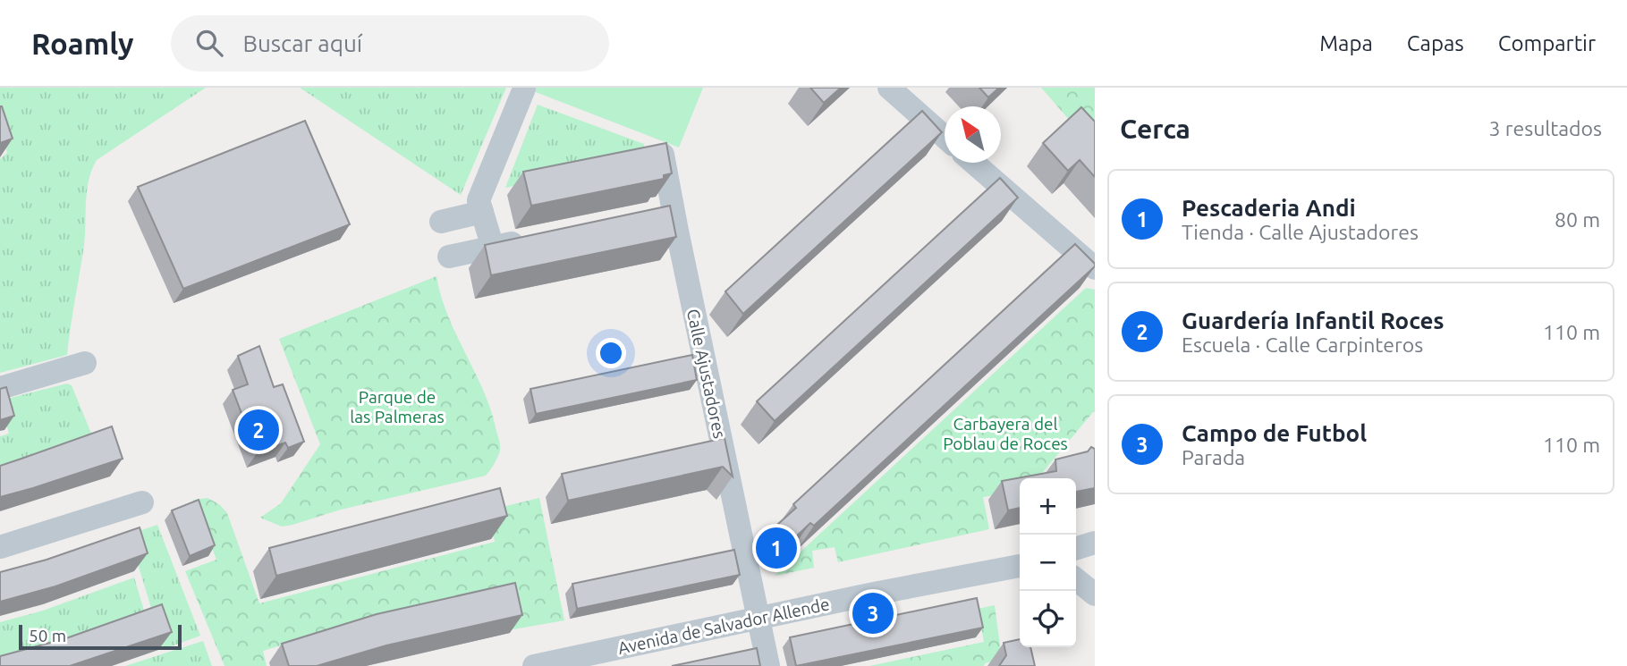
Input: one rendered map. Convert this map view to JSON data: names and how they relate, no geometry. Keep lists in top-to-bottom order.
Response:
{
  "streets": {
    "street": ["Calle Ajustadores", "Avenida de Salvador Allende"]
  },
  "crossings": [
    ["Calle Ajustadores", "Avenida de Salvador Allende"]
  ],
  "parks": ["Parque de las Palmeras", "Carbayera del Poblau de Roces"],
  "scale_bar": "50 m",
  "north": "top left",
  "page": {
    "header": "Roamly",
    "search": "Buscar aquí",
    "nav": ["Mapa", "Capas", "Compartir"],
    "heading": ["Cerca", "3 resultados"],
    "list": [
      {
        "mark": "1",
        "name": "Pescaderia Andi",
        "note": "Tienda · Calle Ajustadores",
        "value": "80 m"
      },
      {
        "mark": "2",
        "name": "Guardería Infantil Roces",
        "note": "Escuela · Calle Carpinteros",
        "value": "110 m"
      },
      {
        "mark": "3",
        "name": "Campo de Futbol",
        "note": "Parada",
        "value": "110 m"
      }
    ],
    "pins": ["2", "1", "3"],
    "map_buttons": ["+", "−"],
    "scale": "50 m"
  }
}
